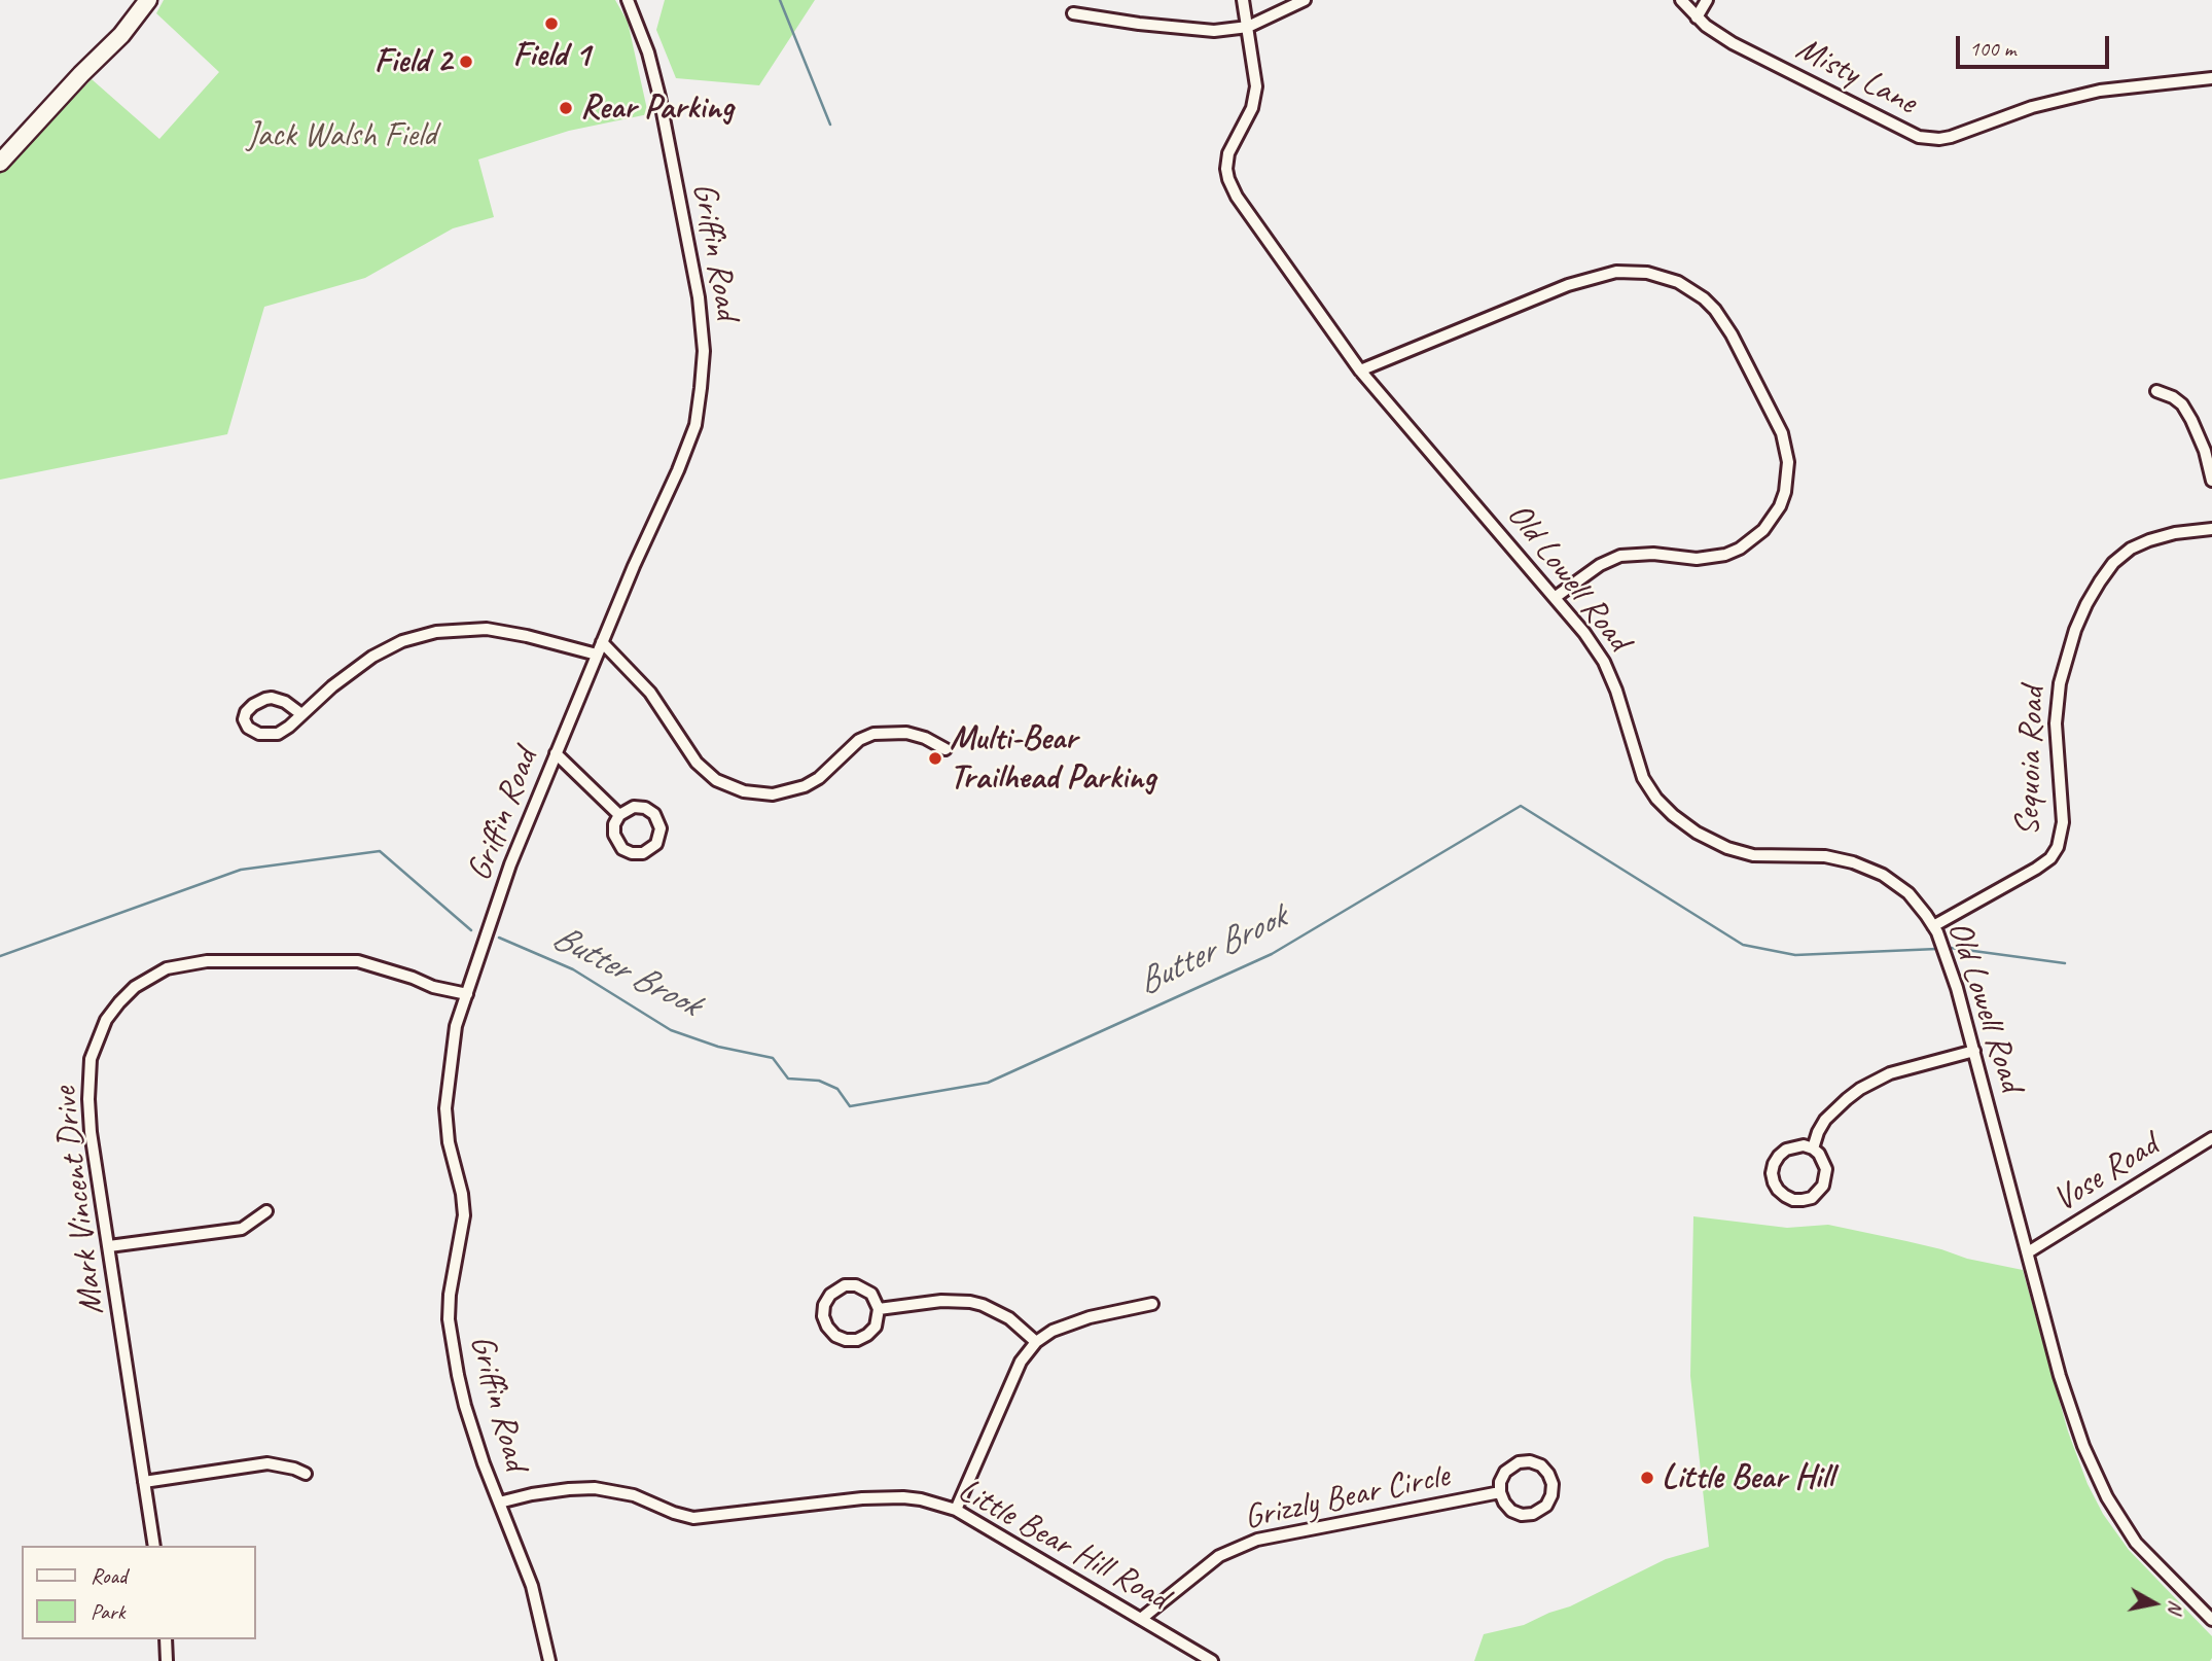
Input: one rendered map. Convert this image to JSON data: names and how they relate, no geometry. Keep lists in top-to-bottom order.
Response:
{
  "streets": {
    "street": [
      "Misty Lane",
      "Griffin Road",
      "Old Lowell Road",
      "Sequoia Road",
      "Vose Road",
      "Mark Vincent Drive",
      "Grizzly Bear Circle",
      "Little Bear Hill Road"
    ]
  },
  "crossings": [
    ["Griffin Road", "Mark Vincent Drive"],
    ["Griffin Road", "Little Bear Hill Road"],
    ["Old Lowell Road", "Sequoia Road"],
    ["Old Lowell Road", "Vose Road"],
    ["Grizzly Bear Circle", "Little Bear Hill Road"]
  ],
  "water": ["Butter Brook"],
  "parks": ["Jack Walsh Field"],
  "places": [
    "Field 1",
    "Field 2",
    "Rear Parking",
    "Multi-Bear Trailhead Parking",
    "Little Bear Hill"
  ],
  "legend": ["Road", "Park"],
  "scale_bar": "100 m",
  "north": "right"
}
